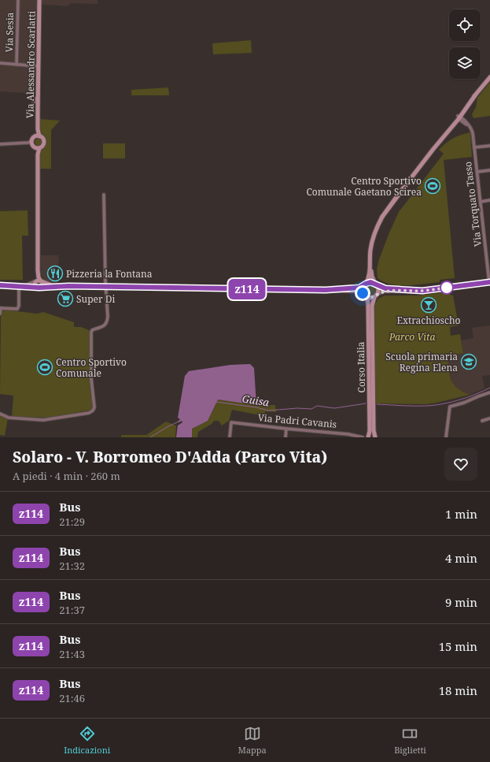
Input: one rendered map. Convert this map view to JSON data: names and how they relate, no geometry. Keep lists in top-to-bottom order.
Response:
{
  "streets": {
    "street": [
      "Via Sesia",
      "Via Alessandro Scarlatti",
      "Via Torquato Tasso",
      "Corso Italia",
      "Via Padri Cavanis"
    ]
  },
  "water": ["Guisa"],
  "parks": ["Parco Vita"],
  "places": {
    "sports": ["Centro Sportivo Comunale Gaetano Scirea", "Centro Sportivo Comunale"],
    "restaurant": ["Pizzeria la Fontana"],
    "supermarket": ["Super Di"],
    "bar": ["Extrachioscho"],
    "school or university": ["Scuola primaria Regina Elena"]
  },
  "lines": ["bus line z114"],
  "page": {
    "on_map": "z114",
    "heading": ["Solaro - V. Borromeo D'Adda (Parco Vita)", "A piedi · 4 min · 260 m"],
    "list": [
      {
        "mark": "z114",
        "name": "Bus",
        "note": "21:29",
        "value": "1 min"
      },
      {
        "mark": "z114",
        "name": "Bus",
        "note": "21:32",
        "value": "4 min"
      },
      {
        "mark": "z114",
        "name": "Bus",
        "note": "21:37",
        "value": "9 min"
      },
      {
        "mark": "z114",
        "name": "Bus",
        "note": "21:43",
        "value": "15 min"
      },
      {
        "mark": "z114",
        "name": "Bus",
        "note": "21:46",
        "value": "18 min"
      }
    ],
    "tabs": ["Indicazioni", "Mappa", "Biglietti"]
  }
}
